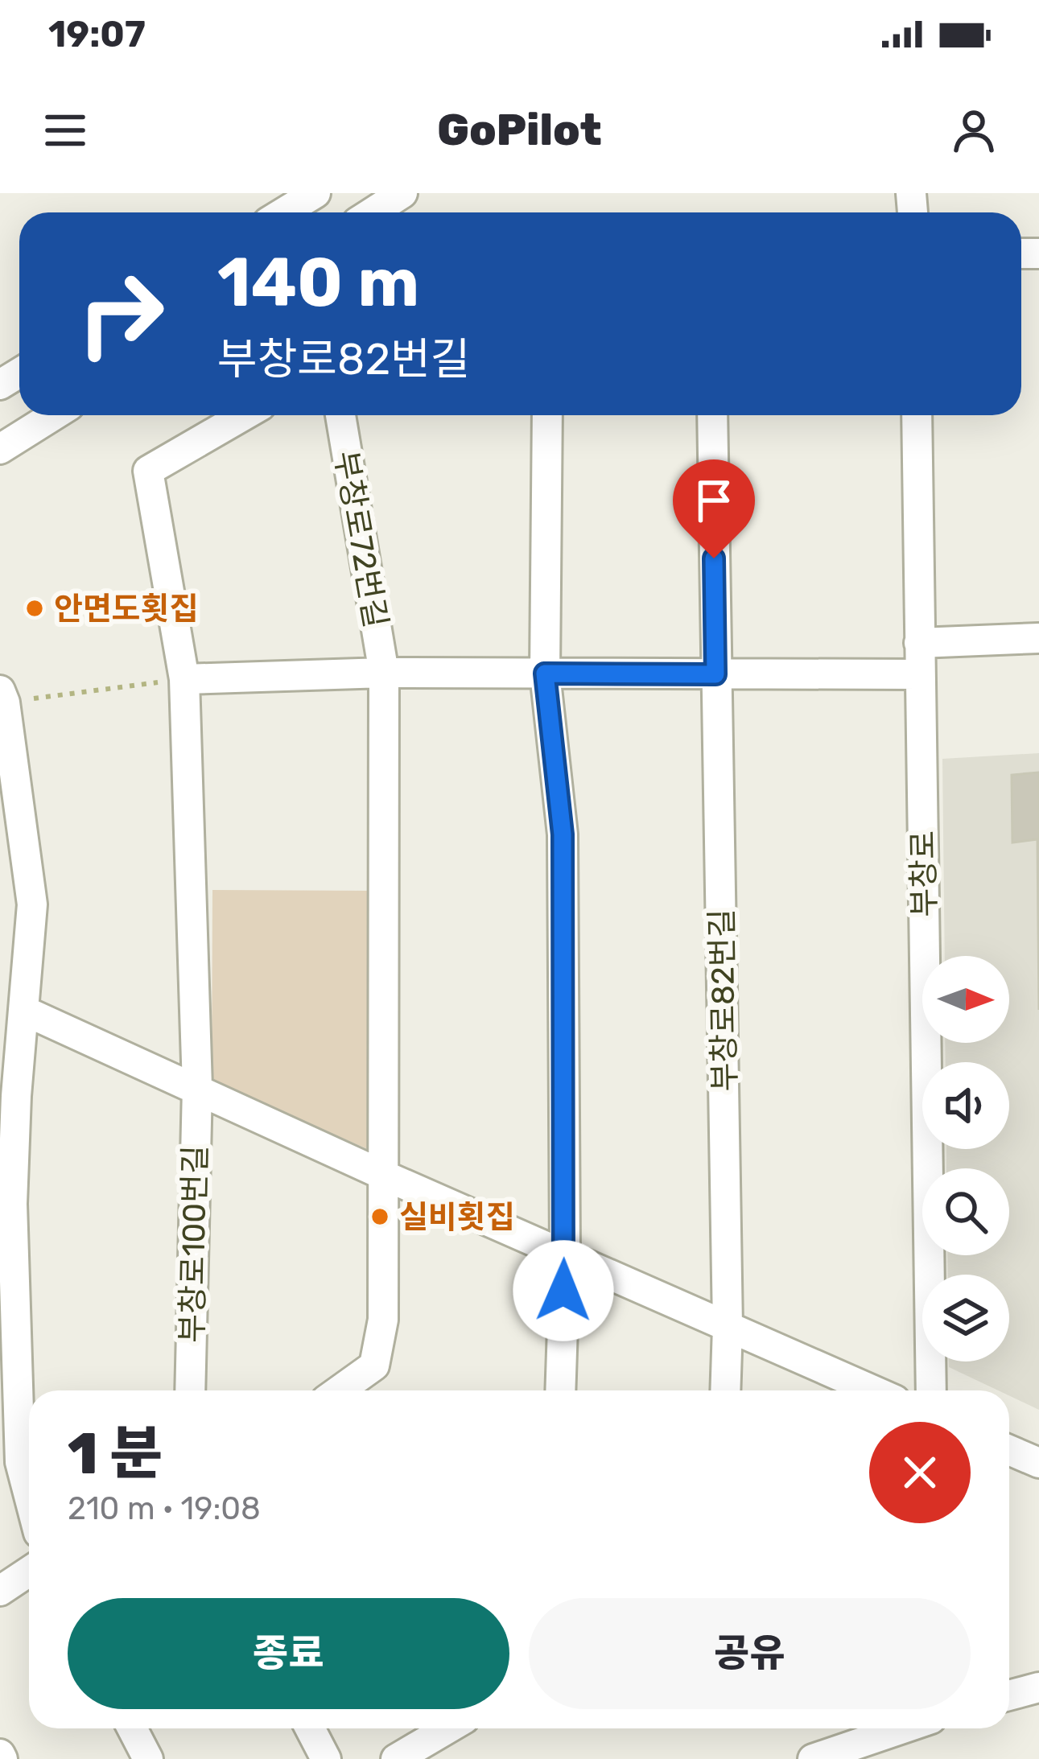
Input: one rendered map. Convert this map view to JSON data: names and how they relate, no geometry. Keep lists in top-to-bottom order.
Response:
{
  "streets": {
    "street": [
      "부창로72번길",
      "부창로",
      "부창로82번길",
      "부창로100번길"
    ]
  },
  "places": ["안면도횟집", "실비횟집"],
  "north": "right",
  "page": {
    "status": "19:07",
    "header": "GoPilot",
    "turn": ["140 m", "부창로82번길"],
    "heading": ["1 분", "210 m · 19:08"],
    "buttons": ["종료", "공유"]
  }
}
